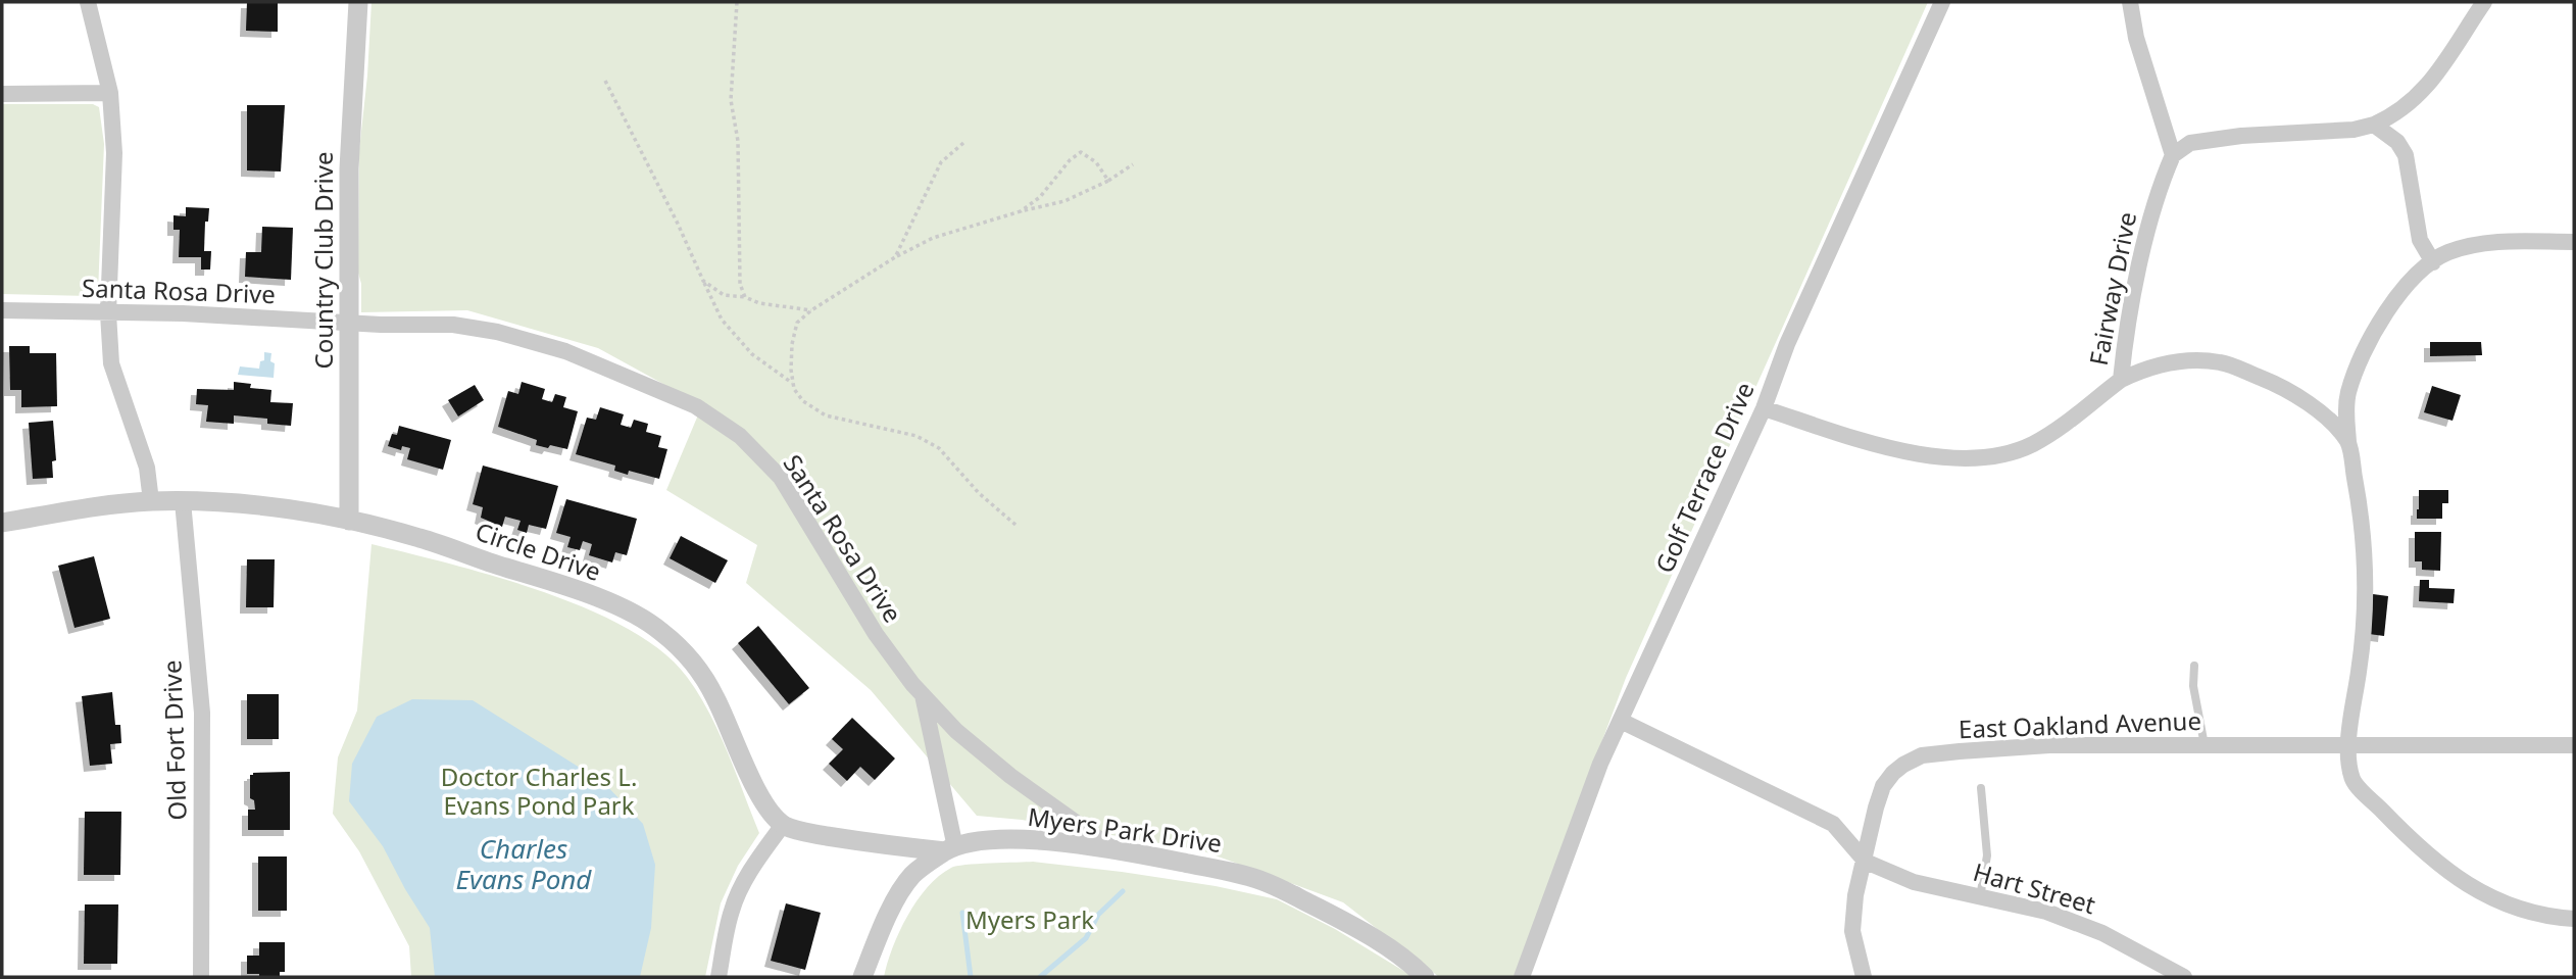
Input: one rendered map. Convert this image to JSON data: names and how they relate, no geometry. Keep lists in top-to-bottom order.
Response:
{
  "streets": {
    "street": [
      "Country Club Drive",
      "Fairway Drive",
      "Santa Rosa Drive",
      "Golf Terrace Drive",
      "Circle Drive",
      "East Oakland Avenue",
      "Old Fort Drive",
      "Myers Park Drive",
      "Hart Street"
    ]
  },
  "crossings": [
    ["Country Club Drive", "Santa Rosa Drive"],
    ["Country Club Drive", "Circle Drive"],
    ["Fairway Drive", "Golf Terrace Drive"],
    ["Santa Rosa Drive", "Myers Park Drive"],
    ["Circle Drive", "Old Fort Drive"],
    ["East Oakland Avenue", "Hart Street"]
  ],
  "water": ["Charles Evans Pond"],
  "parks": ["Doctor Charles L. Evans Pond Park", "Myers Park"]
}
